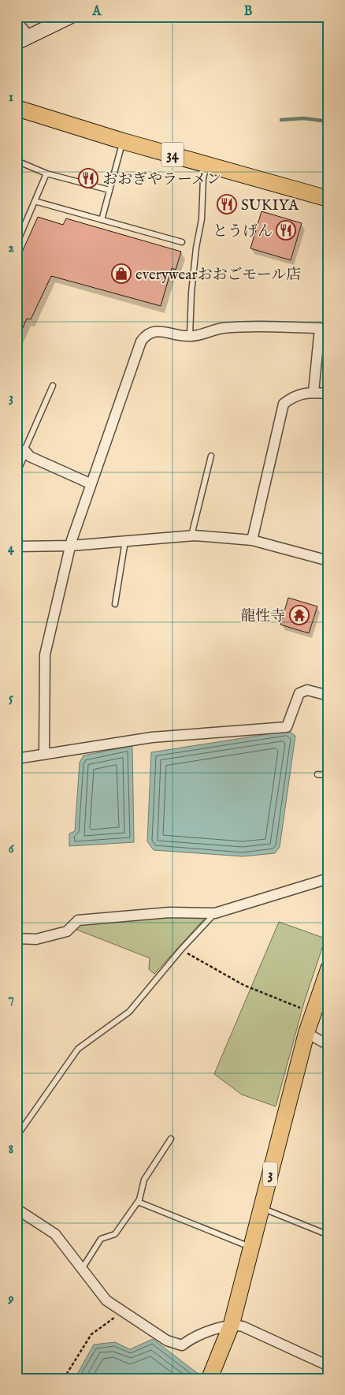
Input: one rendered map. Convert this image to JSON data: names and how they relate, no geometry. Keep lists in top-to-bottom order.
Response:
{
  "streets": {
    "main road": ["34", "3"]
  },
  "places": {
    "restaurant": ["おおぎやラーメン", "SUKIYA", "とうげん"],
    "shop": ["everywearおおごモール店"],
    "temple": ["龍性寺"]
  },
  "grid": {
    "columns": ["A", "B"],
    "rows": [
      "1",
      "2",
      "3",
      "4",
      "5",
      "6",
      "7",
      "8",
      "9"
    ]
  }
}
